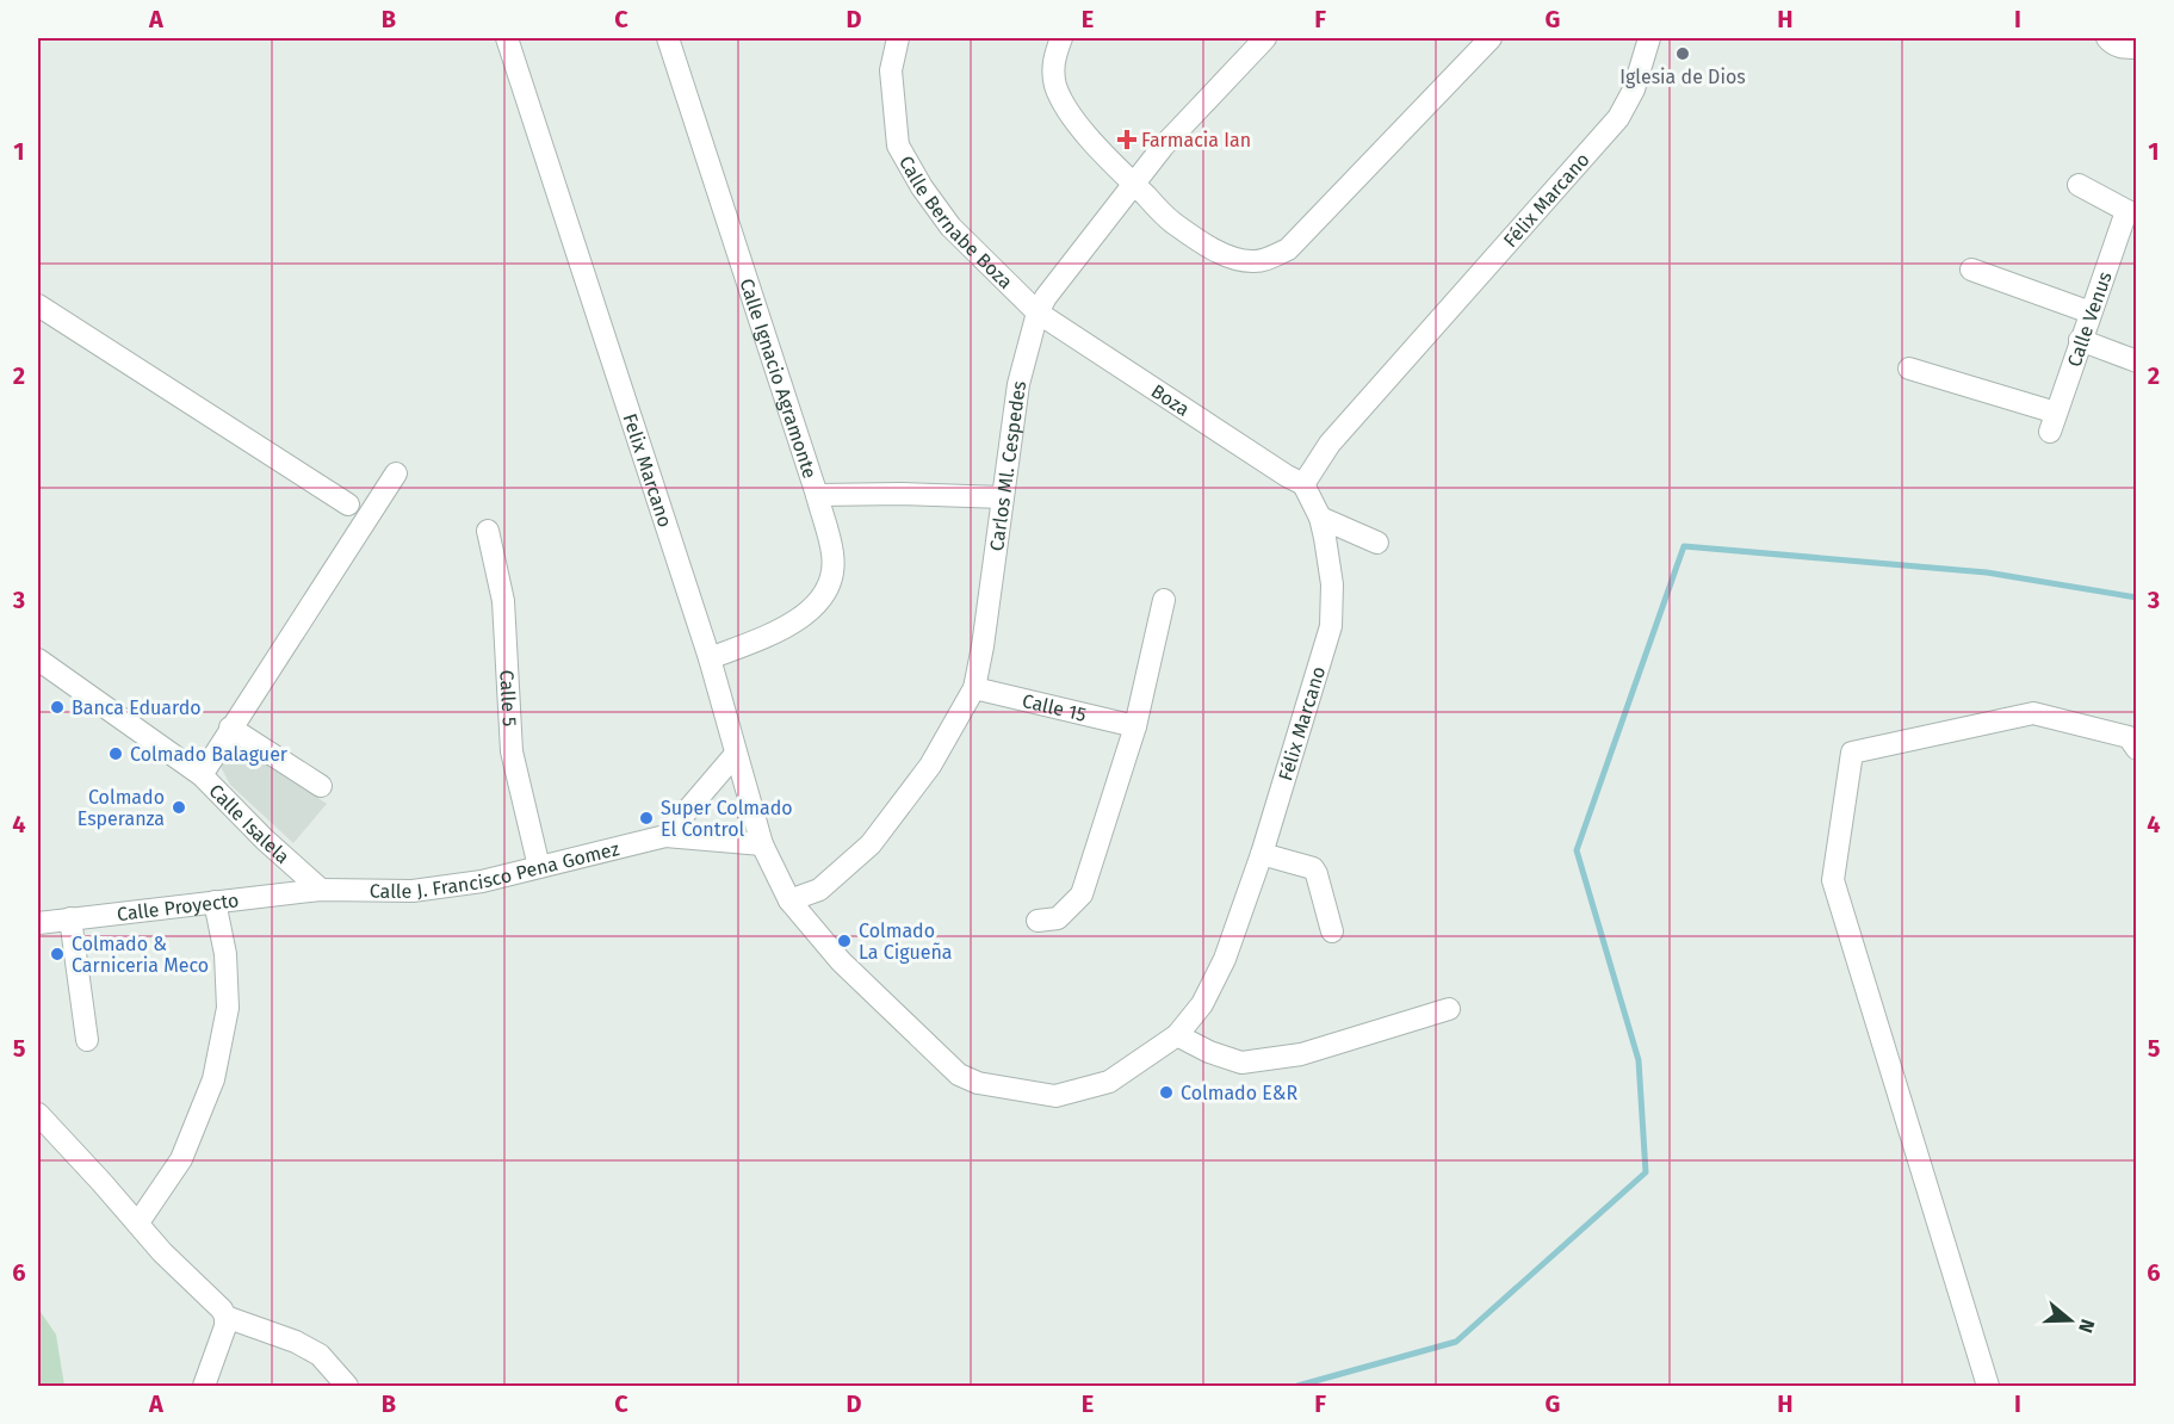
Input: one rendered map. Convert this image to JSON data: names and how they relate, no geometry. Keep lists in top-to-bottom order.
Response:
{
  "streets": {
    "street": [
      "Félix Marcano",
      "Calle Bernabe Boza",
      "Calle Venus",
      "Calle Ignacio Agramonte",
      "Boza",
      "Carlos Ml. Cespedes",
      "Felix Marcano",
      "Calle 5",
      "Calle 15",
      "Calle Isalela",
      "Calle J. Francisco Pena Gomez",
      "Calle Proyecto"
    ]
  },
  "crossings": [
    ["Félix Marcano", "Boza"],
    ["Félix Marcano", "Carlos Ml. Cespedes"],
    ["Félix Marcano", "Felix Marcano"],
    ["Calle Bernabe Boza", "Boza"],
    ["Calle Bernabe Boza", "Carlos Ml. Cespedes"],
    ["Calle Ignacio Agramonte", "Felix Marcano"],
    ["Boza", "Carlos Ml. Cespedes"],
    ["Carlos Ml. Cespedes", "Felix Marcano"],
    ["Carlos Ml. Cespedes", "Calle 15"],
    ["Felix Marcano", "Calle J. Francisco Pena Gomez"],
    ["Calle 5", "Calle J. Francisco Pena Gomez"],
    ["Calle Isalela", "Calle J. Francisco Pena Gomez"],
    ["Calle Isalela", "Calle Proyecto"],
    ["Calle J. Francisco Pena Gomez", "Calle Proyecto"]
  ],
  "places": {
    "other": [
      "Iglesia de Dios",
      "Banca Eduardo",
      "Colmado Balaguer",
      "Colmado Esperanza",
      "Super Colmado El Control",
      "Colmado La Cigueña",
      "Colmado & Carniceria Meco",
      "Colmado E&R"
    ],
    "health": ["Farmacia Ian"]
  },
  "north": "right",
  "grid": {
    "columns": [
      "A",
      "B",
      "C",
      "D",
      "E",
      "F",
      "G",
      "H",
      "I"
    ],
    "rows": [
      "1",
      "2",
      "3",
      "4",
      "5",
      "6"
    ]
  }
}
